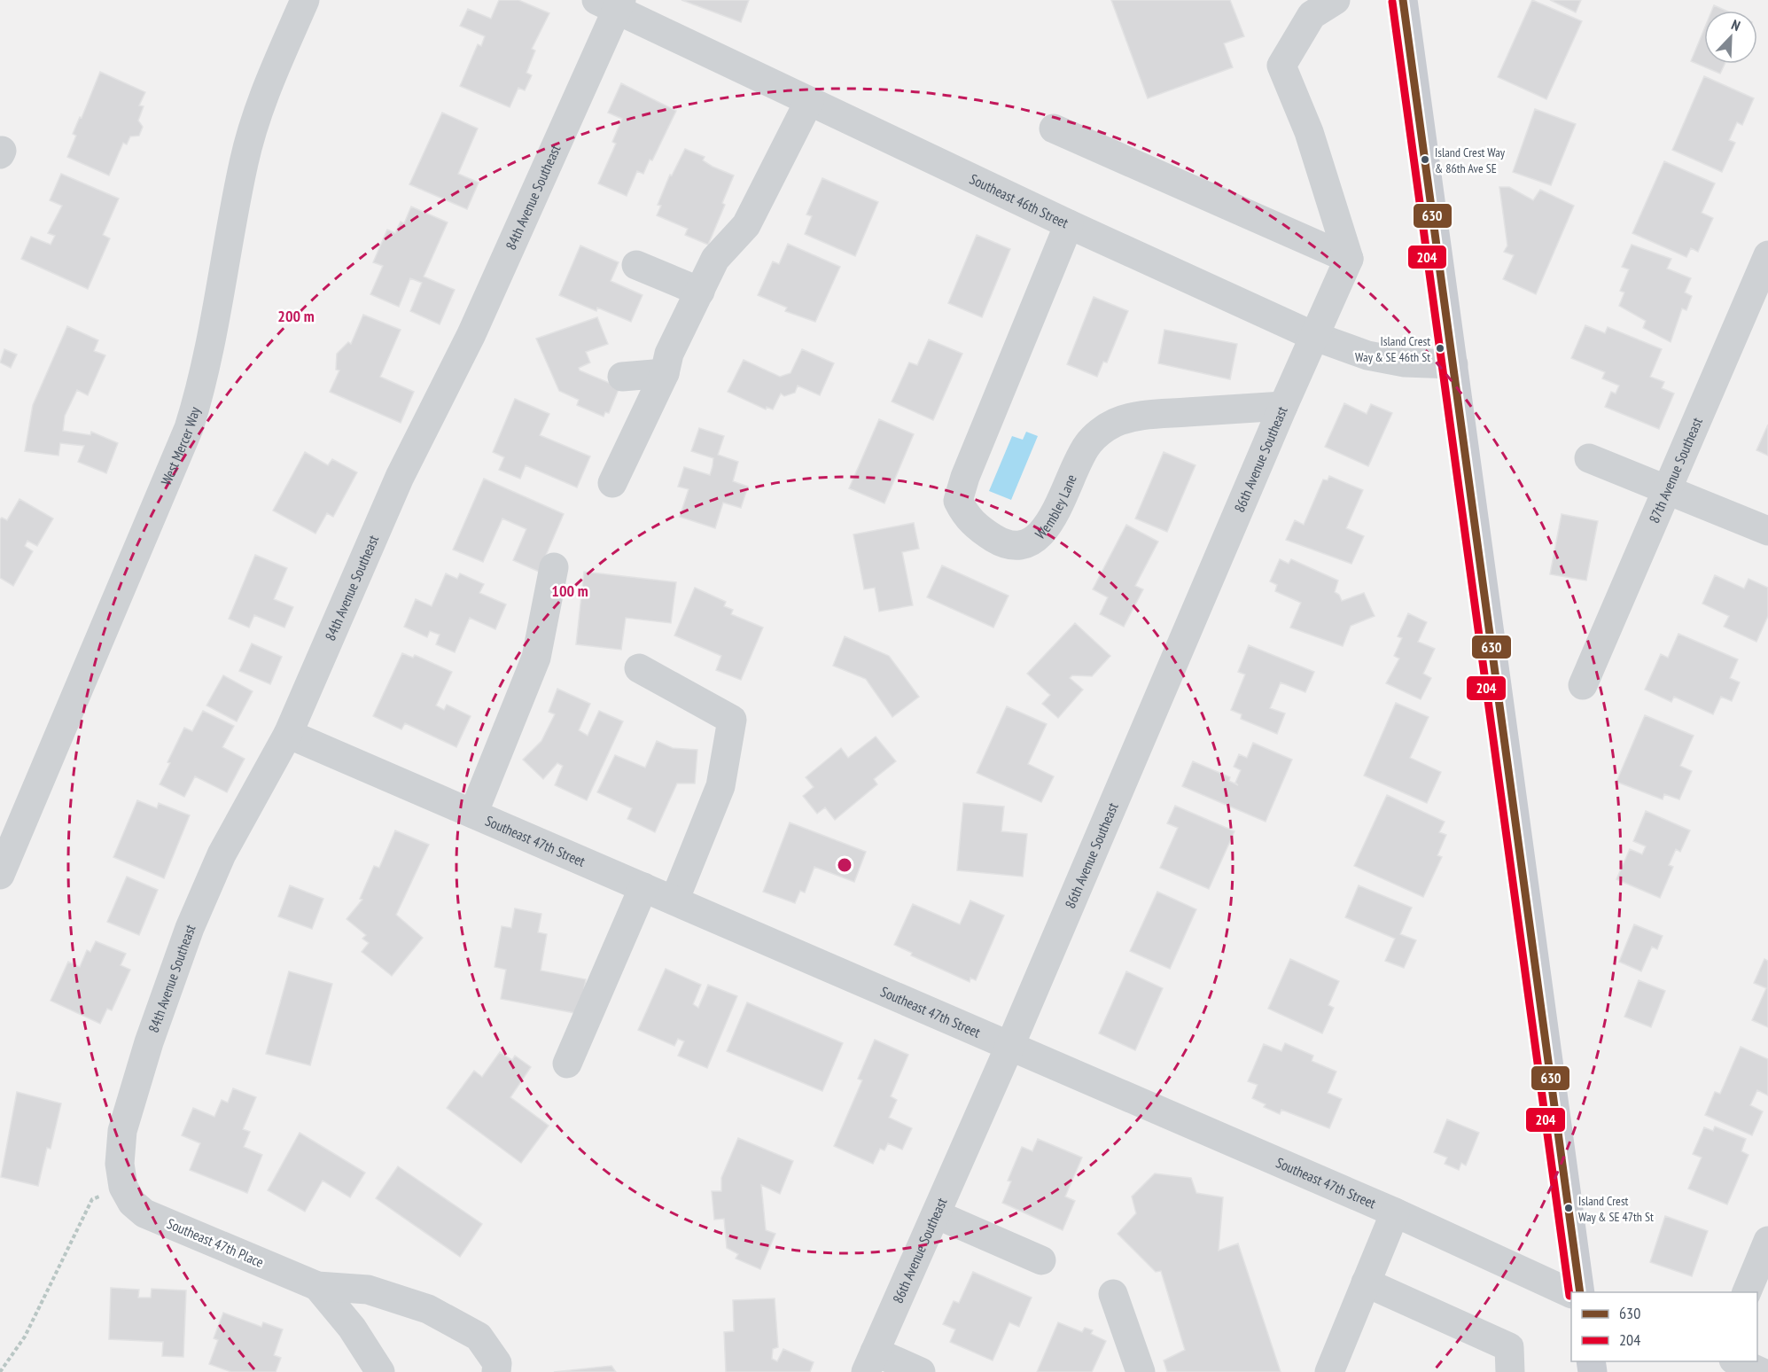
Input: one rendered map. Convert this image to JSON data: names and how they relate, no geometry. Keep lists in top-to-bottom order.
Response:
{
  "streets": {
    "street": [
      "84th Avenue Southeast",
      "Southeast 46th Street",
      "West Mercer Way",
      "86th Avenue Southeast",
      "87th Avenue Southeast",
      "Wembley Lane",
      "Southeast 47th Street",
      "Southeast 47th Place"
    ]
  },
  "crossings": [
    ["84th Avenue Southeast", "Southeast 46th Street"],
    ["84th Avenue Southeast", "Southeast 47th Street"],
    ["84th Avenue Southeast", "Southeast 47th Place"],
    ["Southeast 46th Street", "86th Avenue Southeast"],
    ["Southeast 46th Street", "Wembley Lane"],
    ["86th Avenue Southeast", "Wembley Lane"],
    ["86th Avenue Southeast", "Southeast 47th Street"]
  ],
  "places": ["Island Crest Way & 86th Ave SE", "Island Crest Way & SE 46th St", "Island Crest Way & SE 47th St"],
  "lines": ["transit line 630", "transit line 204"],
  "legend": ["630", "204"],
  "north": "top right",
  "rings": ["200 m", "100 m"]
}
